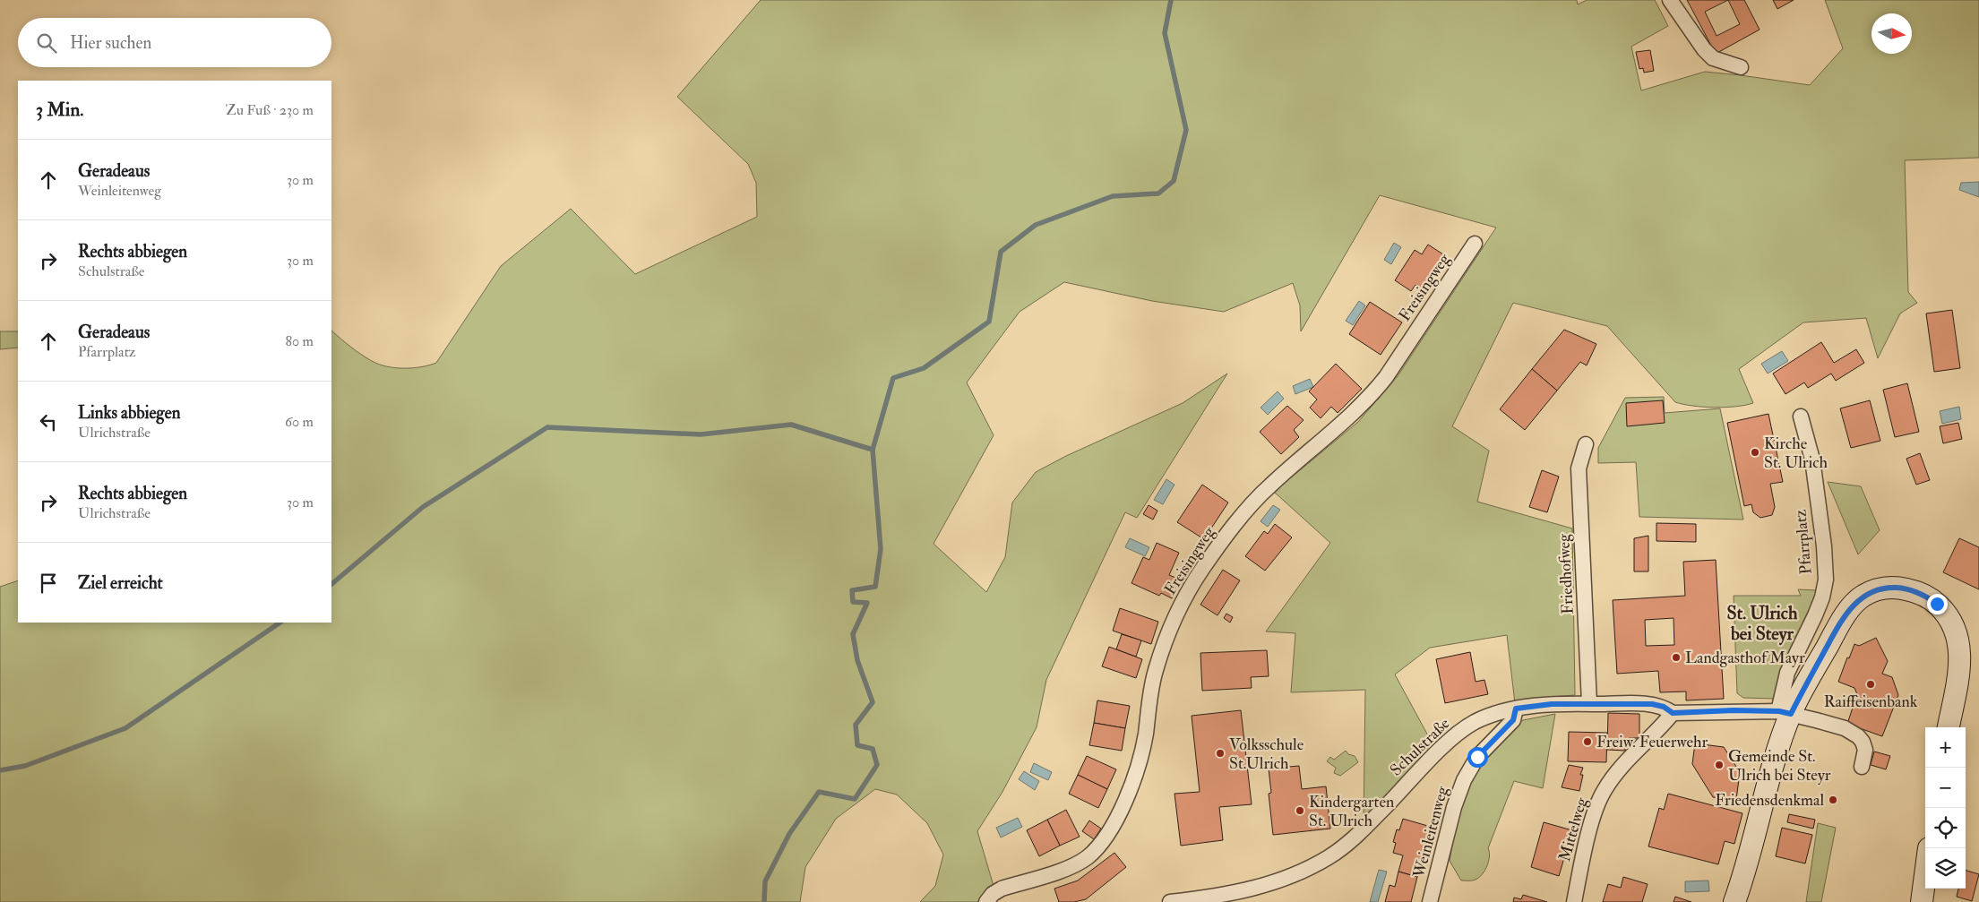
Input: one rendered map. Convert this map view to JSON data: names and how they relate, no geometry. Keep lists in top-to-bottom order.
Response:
{
  "streets": {
    "street": [
      "Freisingweg",
      "Pfarrplatz",
      "Friedhofweg",
      "Schulstraße",
      "Mittelweg",
      "Weinleitenweg"
    ]
  },
  "crossings": [
    ["Friedhofweg", "Schulstraße"],
    ["Schulstraße", "Weinleitenweg"]
  ],
  "districts": ["St. Ulrich bei Steyr"],
  "places": [
    "Kirche St. Ulrich",
    "Landgasthof Mayr",
    "Raiffeisenbank",
    "Freiw. Feuerwehr",
    "Volksschule St.Ulrich",
    "Gemeinde St. Ulrich bei Steyr",
    "Friedensdenkmal",
    "Kindergarten St. Ulrich"
  ],
  "north": "right",
  "page": {
    "search": "Hier suchen",
    "heading": ["3 Min.", "Zu Fuß · 230 m"],
    "list": [
      ["Geradeaus", "Weinleitenweg", "30 m"],
      ["Rechts abbiegen", "Schulstraße", "30 m"],
      ["Geradeaus", "Pfarrplatz", "80 m"],
      ["Links abbiegen", "Ulrichstraße", "60 m"],
      ["Rechts abbiegen", "Ulrichstraße", "30 m"],
      "Ziel erreicht"
    ],
    "map_buttons": ["+", "−"]
  }
}
